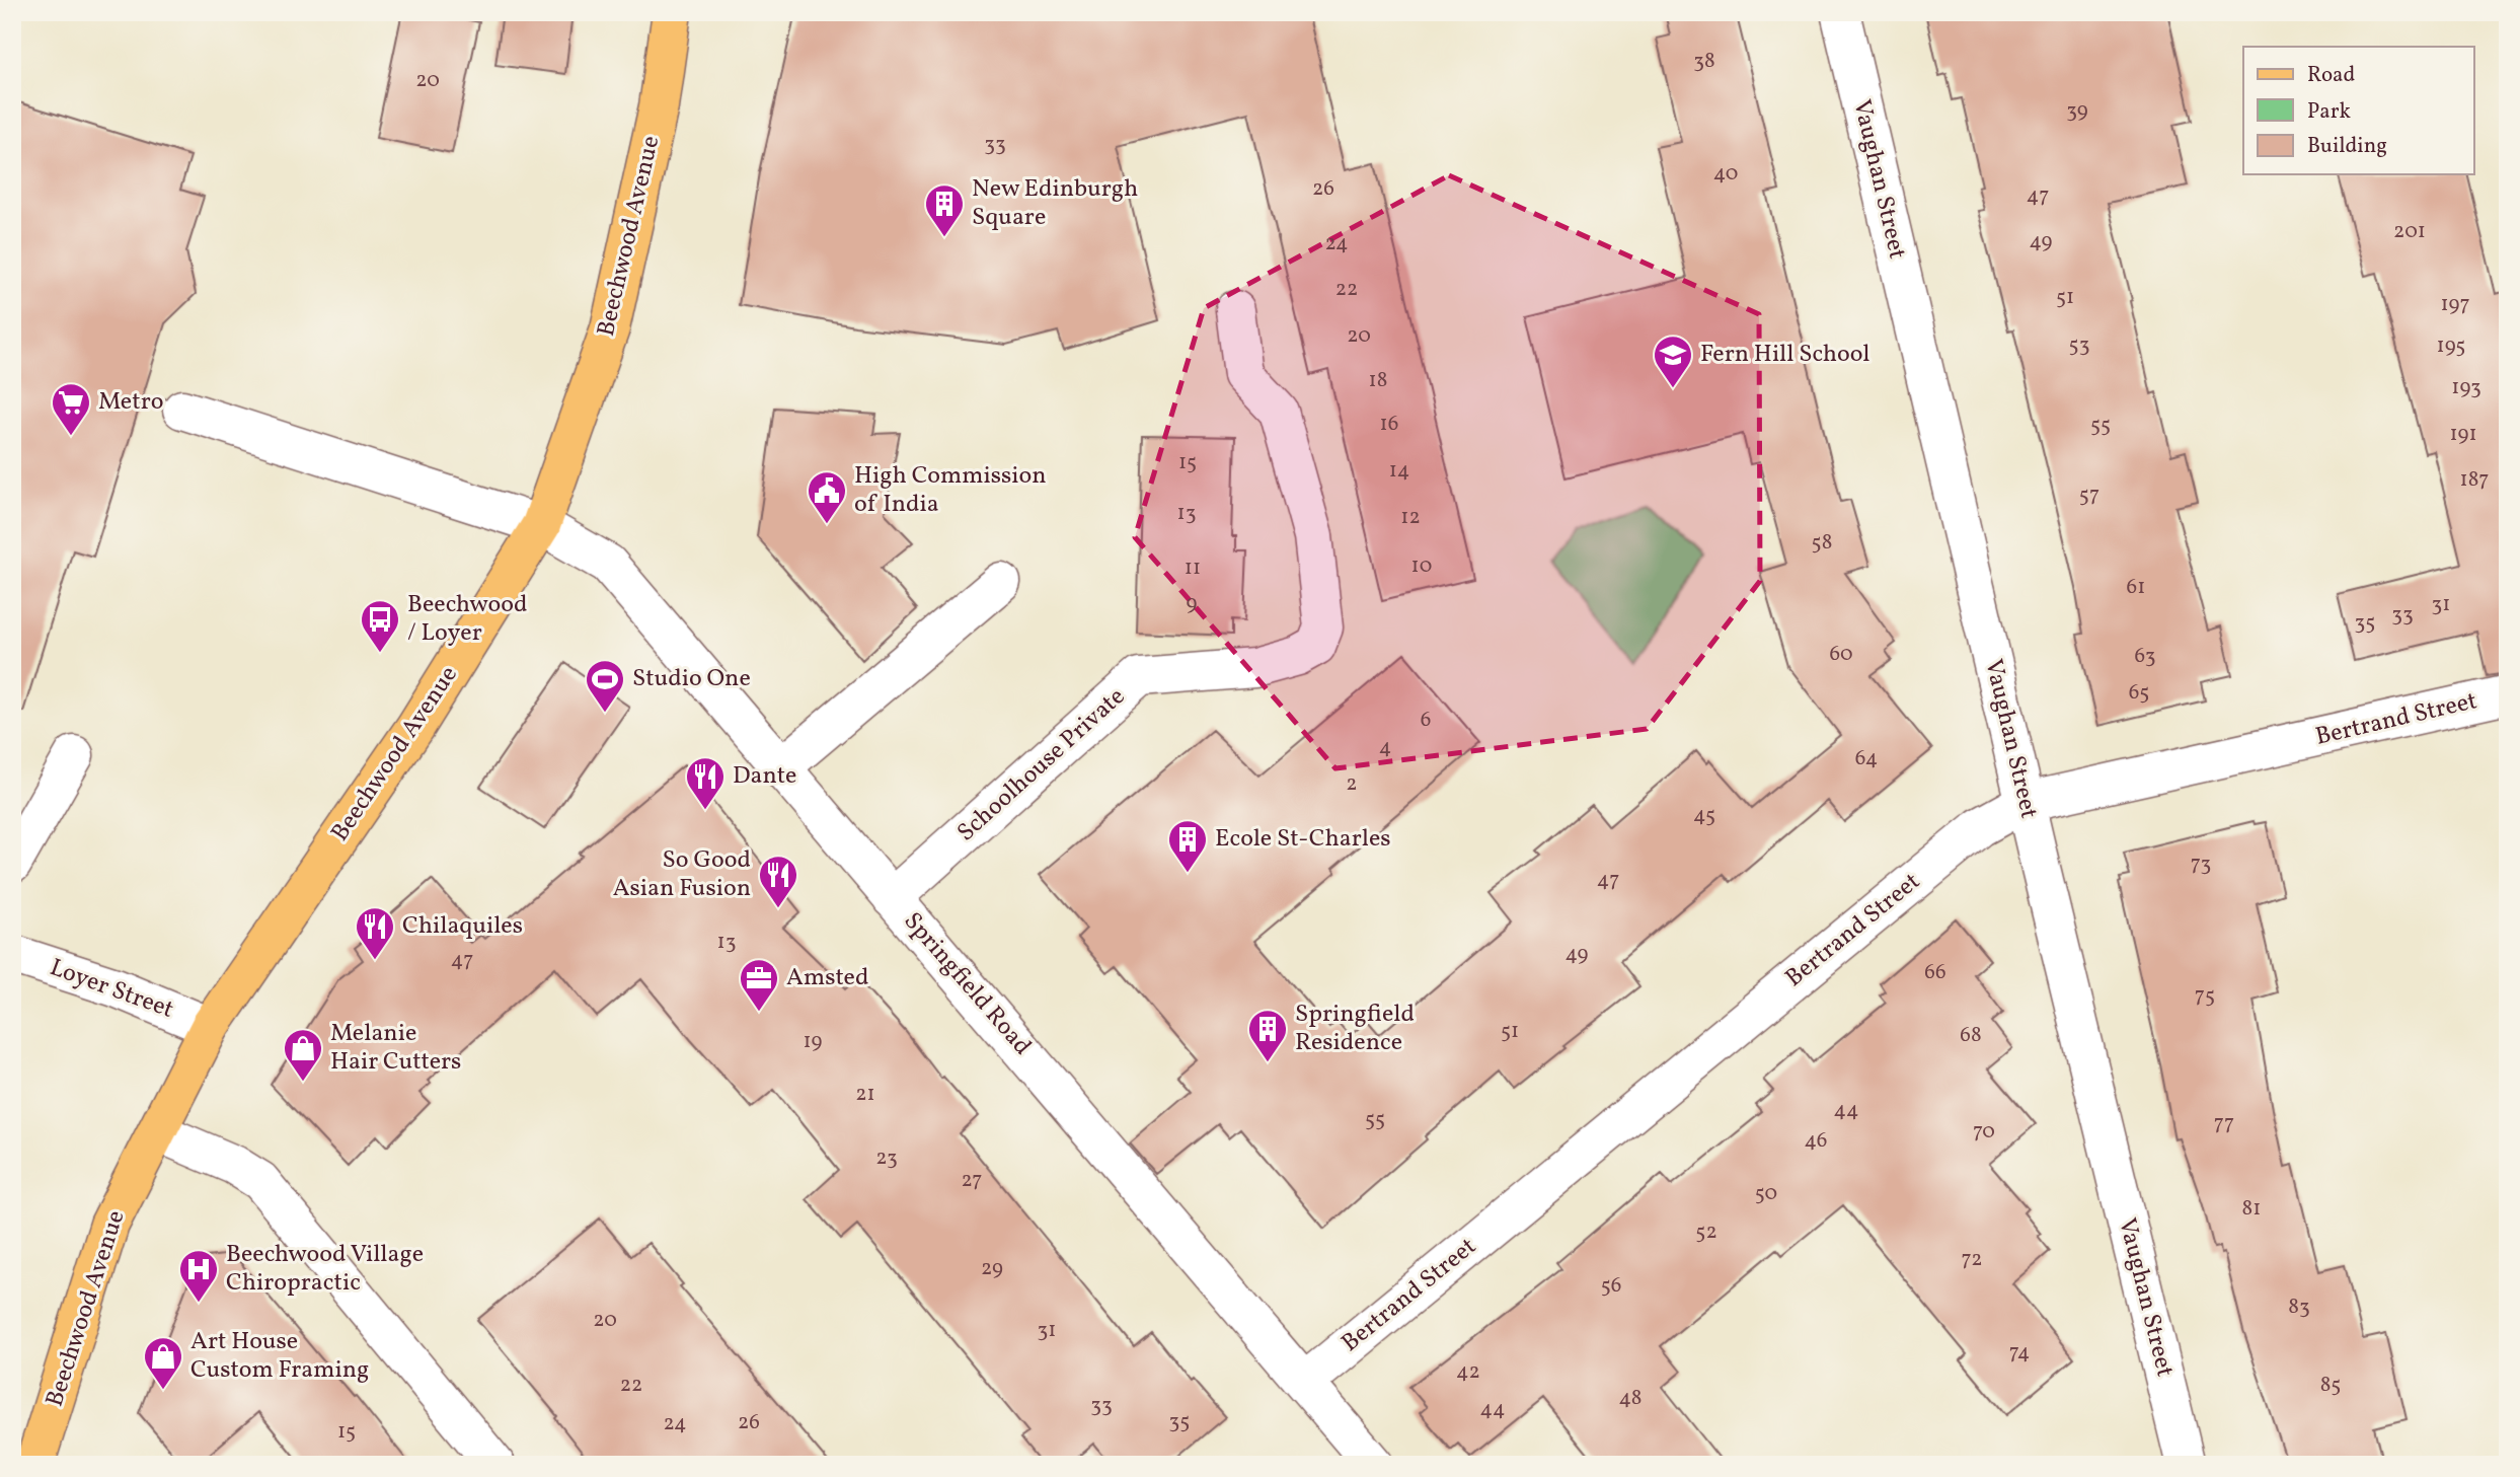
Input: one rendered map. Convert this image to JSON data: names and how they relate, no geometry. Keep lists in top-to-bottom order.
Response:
{
  "streets": {
    "main road": ["Beechwood Avenue"],
    "street": [
      "Vaughan Street",
      "Bertrand Street",
      "Schoolhouse Private",
      "Springfield Road",
      "Loyer Street"
    ]
  },
  "crossings": [
    ["Vaughan Street", "Bertrand Street"],
    ["Beechwood Avenue", "Springfield Road"],
    ["Beechwood Avenue", "Loyer Street"],
    ["Bertrand Street", "Springfield Road"],
    ["Schoolhouse Private", "Springfield Road"]
  ],
  "places": {
    "building": ["New Edinburgh Square", "Ecole St-Charles", "Springfield Residence"],
    "school or university": ["Fern Hill School"],
    "supermarket": ["Metro"],
    "public building": ["High Commission of India"],
    "bus stop": ["Beechwood / Loyer"],
    "sports": ["Studio One"],
    "restaurant": ["Dante", "So Good Asian Fusion", "Chilaquiles"],
    "office": ["Amsted"],
    "shop": ["Melanie Hair Cutters", "Art House Custom Framing"],
    "hospital": ["Beechwood Village Chiropractic"]
  },
  "house_numbers": [
    "38",
    "20",
    "39",
    "33",
    "40",
    "26",
    "47",
    "201",
    "49",
    "24",
    "22",
    "51",
    "197",
    "20",
    "53",
    "195",
    "18",
    "193",
    "16",
    "55",
    "191",
    "15",
    "14",
    "187",
    "57",
    "13",
    "12",
    "58",
    "10",
    "11",
    "61",
    "9",
    "31",
    "33",
    "35",
    "60",
    "63",
    "65",
    "6",
    "4",
    "64",
    "2",
    "45",
    "73",
    "47",
    "13",
    "49",
    "47",
    "66",
    "75",
    "51",
    "68",
    "19",
    "21",
    "44",
    "55",
    "77",
    "70",
    "46",
    "23",
    "27",
    "50",
    "81",
    "52",
    "72",
    "29",
    "56",
    "83",
    "20",
    "31",
    "74",
    "42",
    "22",
    "85",
    "48",
    "33",
    "44",
    "35",
    "26",
    "24",
    "15"
  ],
  "legend": ["Road", "Park", "Building"]
}
